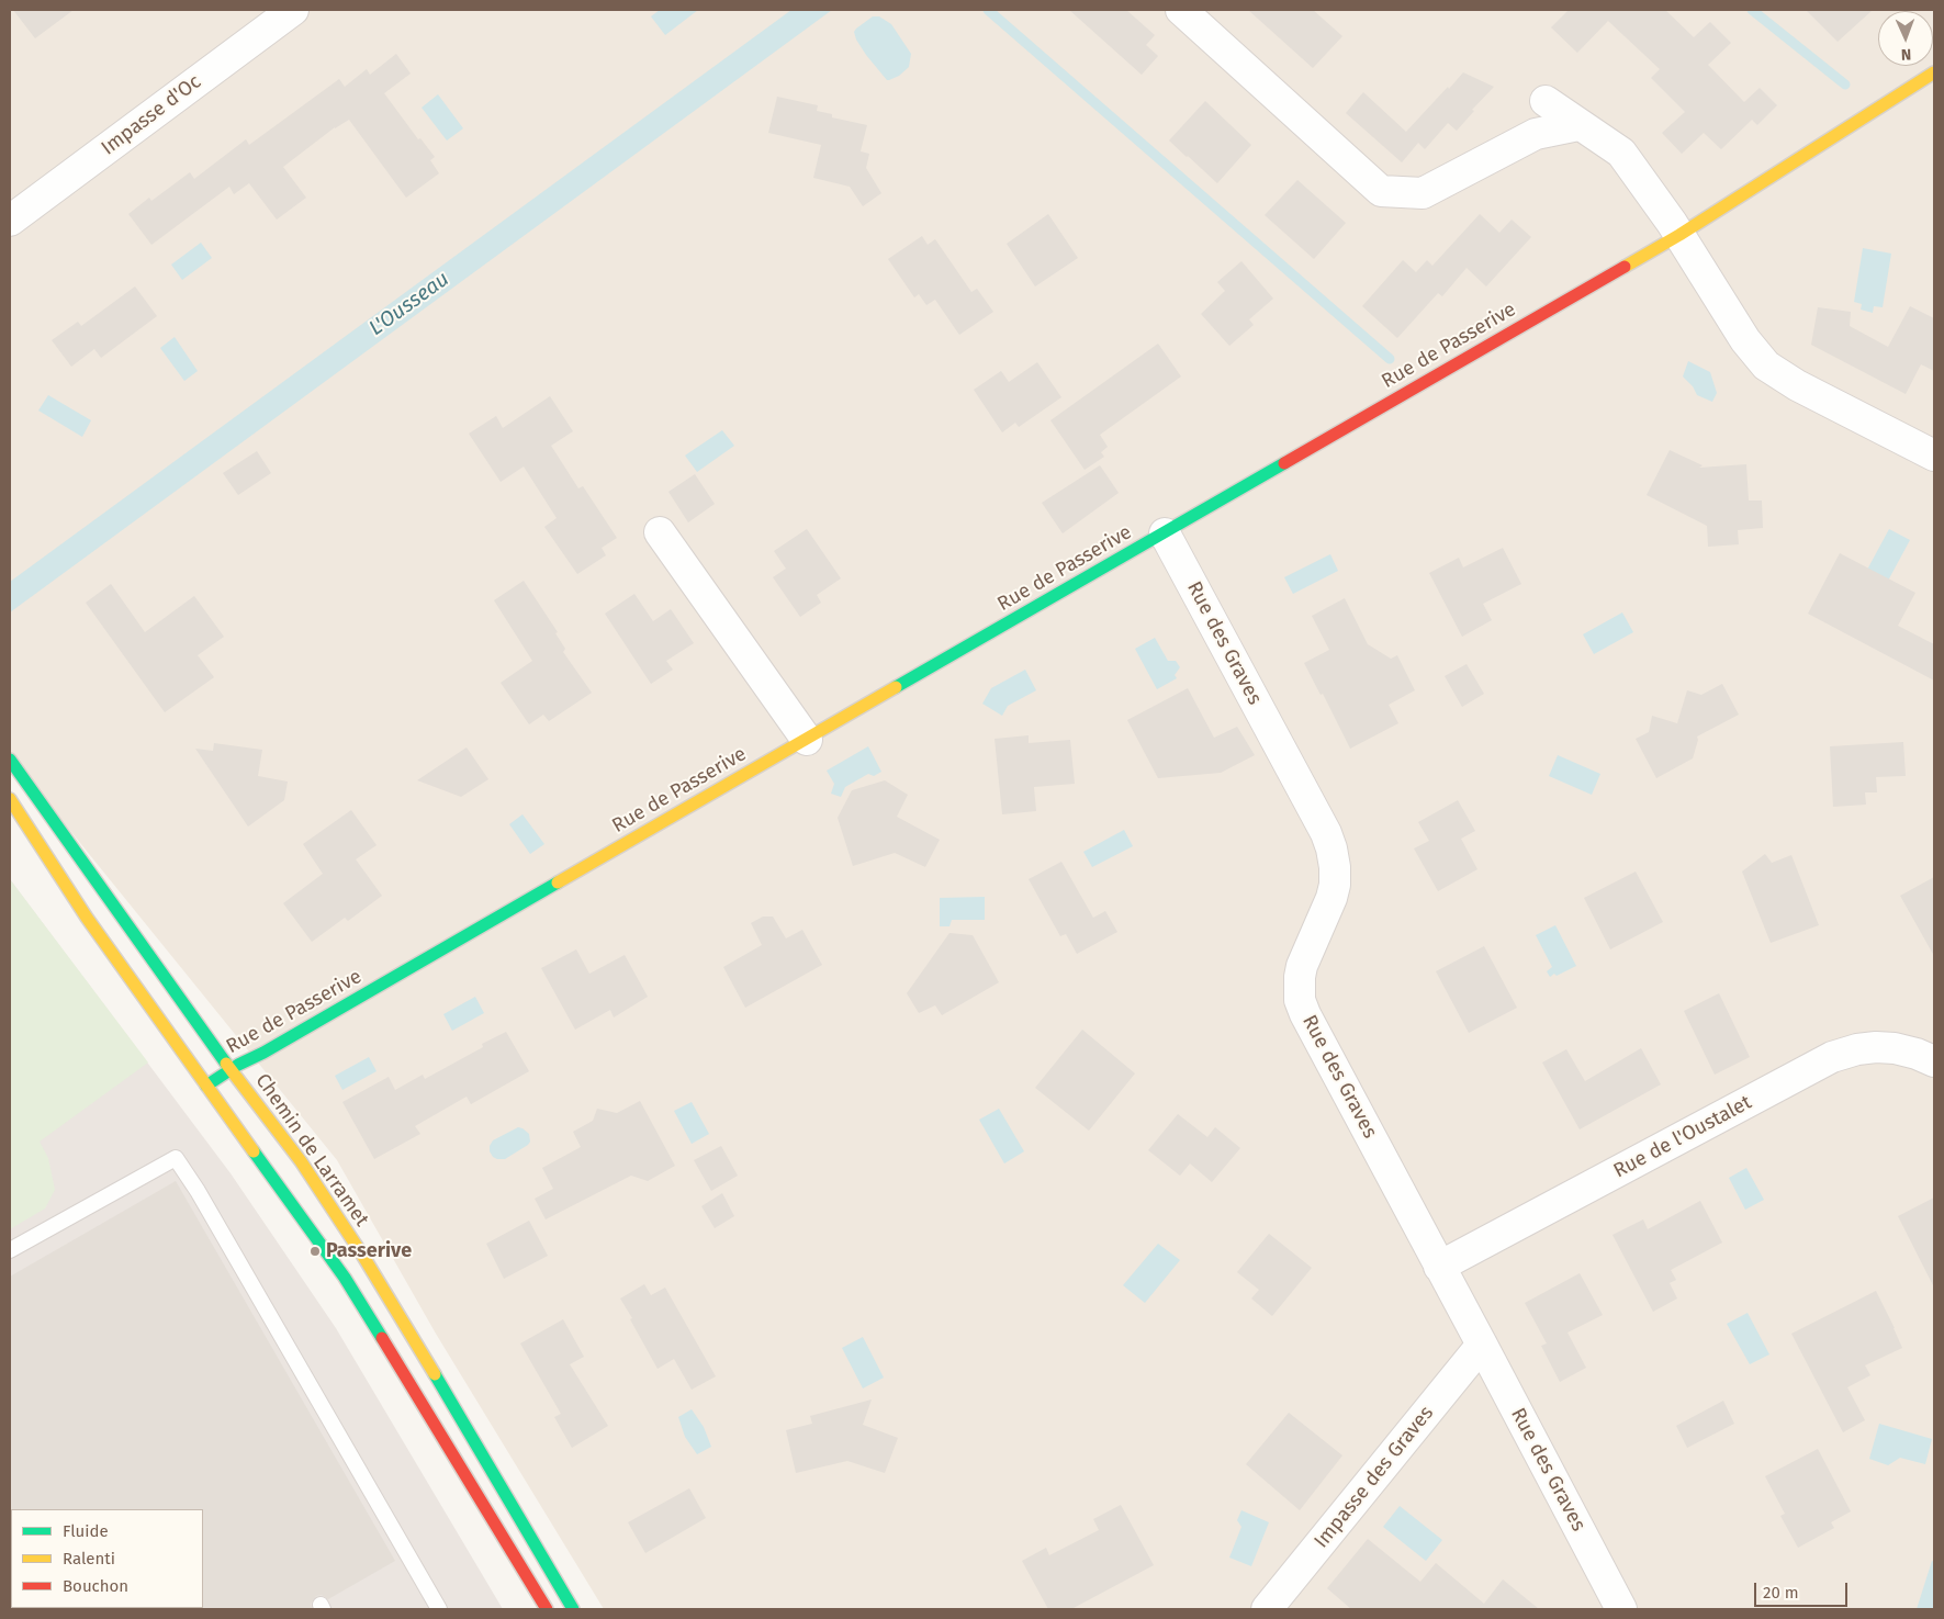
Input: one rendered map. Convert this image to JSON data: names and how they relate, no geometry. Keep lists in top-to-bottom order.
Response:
{
  "streets": {
    "street": [
      "Impasse d'Oc",
      "Rue de Passerive",
      "Rue des Graves",
      "Rue de l'Oustalet",
      "Chemin de Larramet",
      "Impasse des Graves"
    ]
  },
  "crossings": [
    ["Rue de Passerive", "Rue des Graves"],
    ["Rue de Passerive", "Chemin de Larramet"],
    ["Rue des Graves", "Rue de l'Oustalet"],
    ["Rue des Graves", "Impasse des Graves"]
  ],
  "water": ["L'Ousseau"],
  "places": ["Passerive"],
  "legend": ["Fluide", "Ralenti", "Bouchon"],
  "scale_bar": "20 m",
  "north": "bottom"
}
